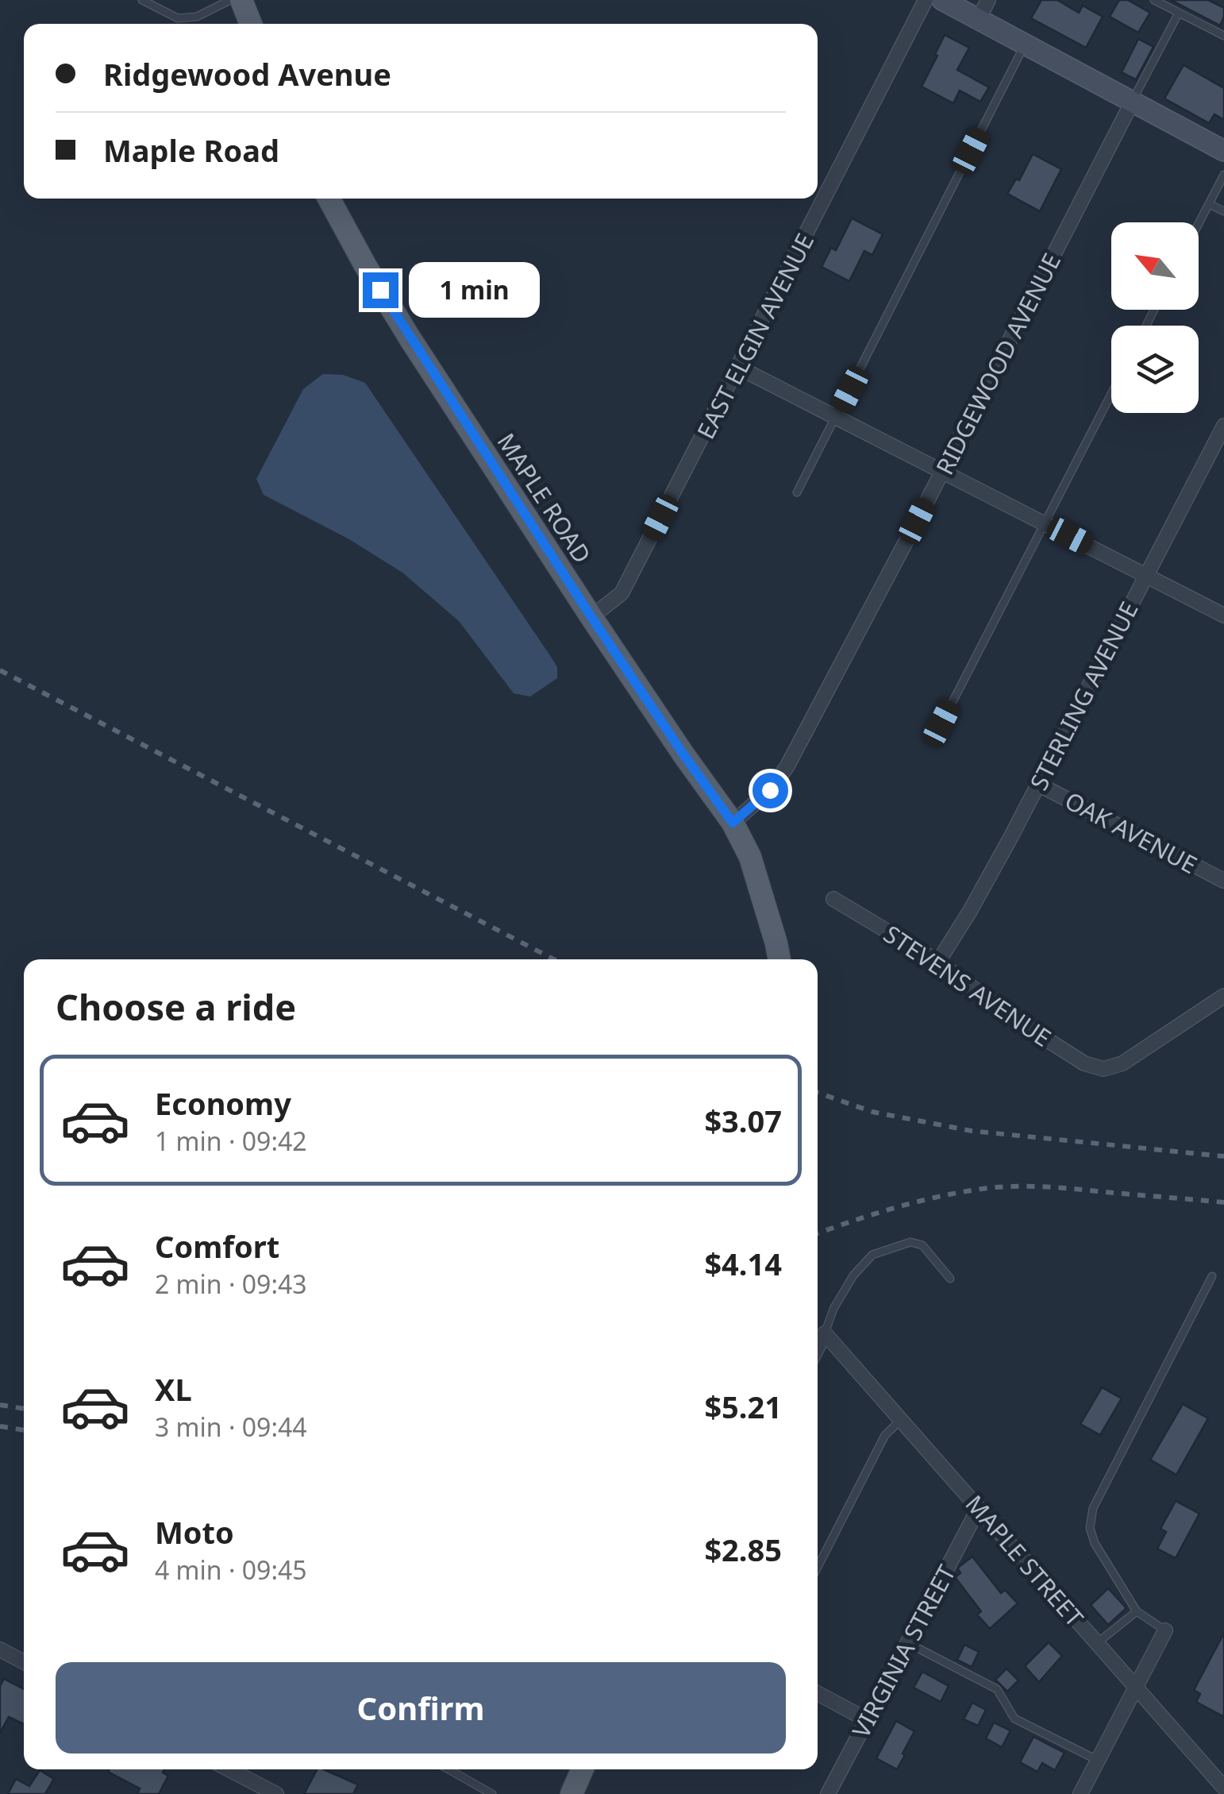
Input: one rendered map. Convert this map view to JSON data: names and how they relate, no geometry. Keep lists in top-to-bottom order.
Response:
{
  "streets": {
    "main road": ["MAPLE ROAD"],
    "street": [
      "EAST ELGIN AVENUE",
      "RIDGEWOOD AVENUE",
      "STERLING AVENUE",
      "OAK AVENUE",
      "STEVENS AVENUE",
      "MAPLE STREET",
      "VIRGINIA STREET"
    ]
  },
  "crossings": [
    ["EAST ELGIN AVENUE", "MAPLE ROAD"],
    ["RIDGEWOOD AVENUE", "MAPLE ROAD"],
    ["STERLING AVENUE", "OAK AVENUE"],
    ["STERLING AVENUE", "STEVENS AVENUE"],
    ["MAPLE STREET", "VIRGINIA STREET"]
  ],
  "north": "top left",
  "page": {
    "banner": ["Ridgewood Avenue", "Maple Road"],
    "bubble": "1 min",
    "heading": "Choose a ride",
    "list": [
      {
        "name": "Economy",
        "note": "1 min · 09:42",
        "value": "$3.07"
      },
      {
        "name": "Comfort",
        "note": "2 min · 09:43",
        "value": "$4.14"
      },
      {
        "name": "XL",
        "note": "3 min · 09:44",
        "value": "$5.21"
      },
      {
        "name": "Moto",
        "note": "4 min · 09:45",
        "value": "$2.85"
      }
    ],
    "buttons": "Confirm"
  }
}
